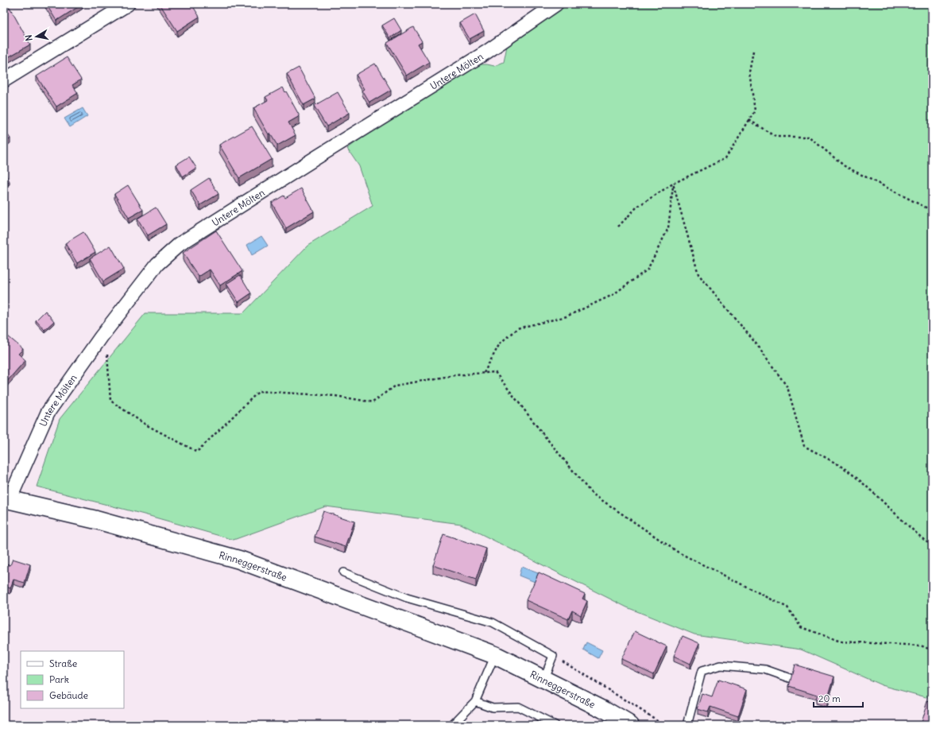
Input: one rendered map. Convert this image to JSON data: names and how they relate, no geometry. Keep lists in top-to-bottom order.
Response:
{
  "streets": {
    "main road": ["Rinneggerstraße"],
    "street": ["Untere Mölten"]
  },
  "crossings": [
    ["Untere Mölten", "Rinneggerstraße"]
  ],
  "legend": ["Straße", "Park", "Gebäude"],
  "scale_bar": "20 m",
  "north": "left"
}
